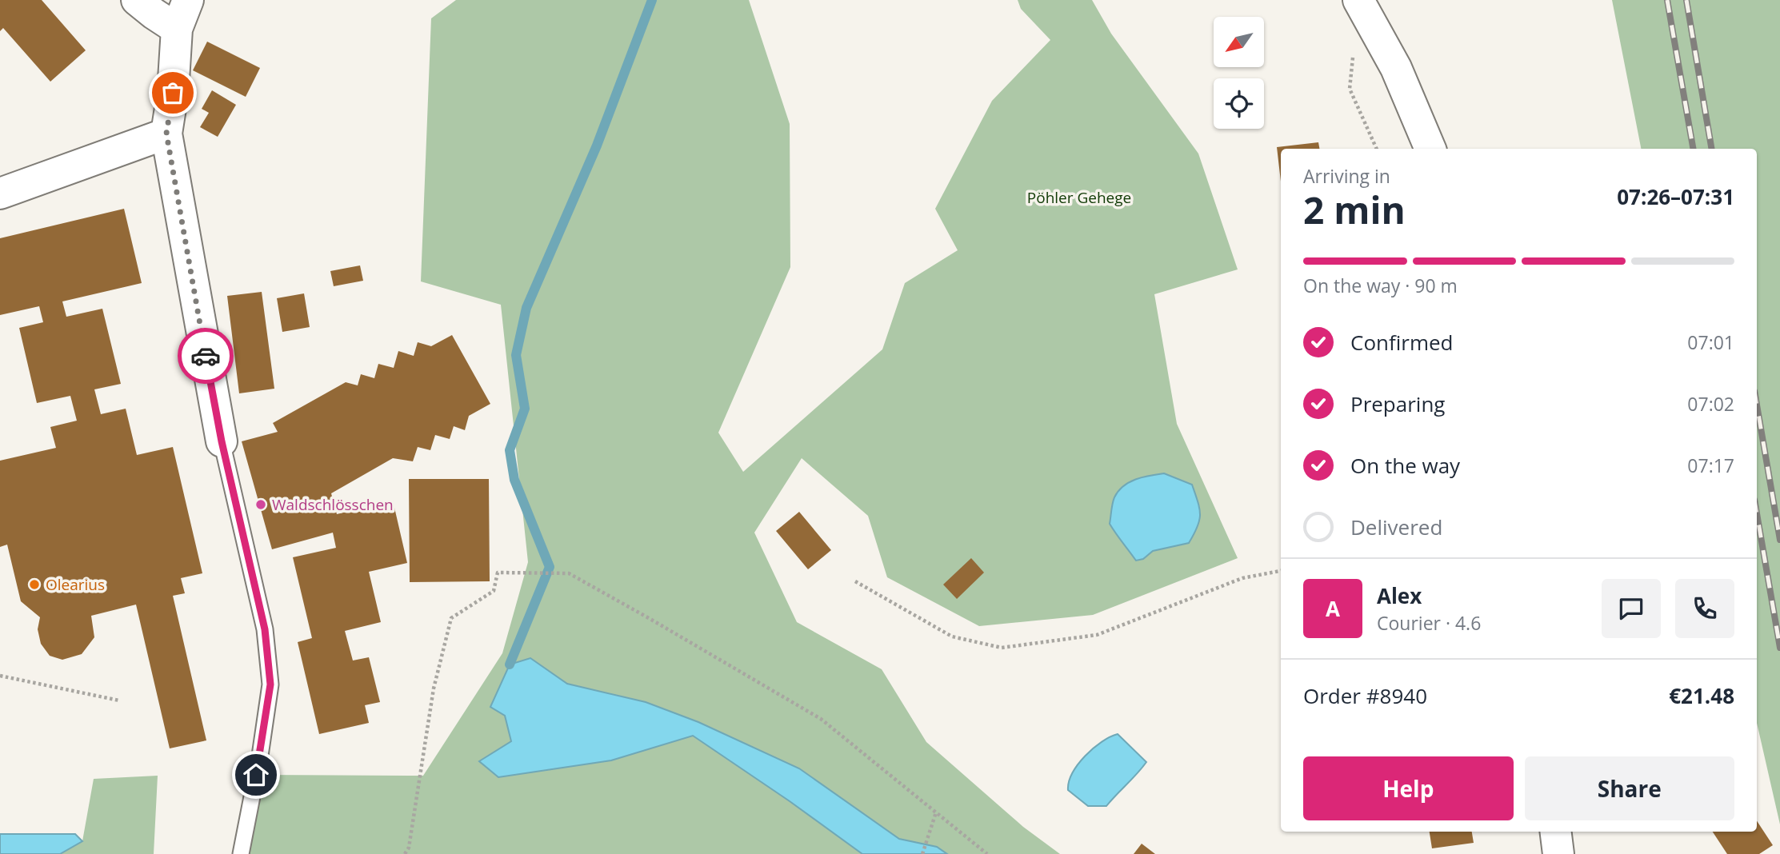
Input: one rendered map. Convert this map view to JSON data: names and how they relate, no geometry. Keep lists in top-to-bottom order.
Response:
{
  "parks": ["Pöhler Gehege"],
  "places": ["Waldschlösschen", "Olearius"],
  "north": "bottom left",
  "page": {
    "heading": ["2 min", "Arriving in", "07:26–07:31"],
    "panel": [
      "Alex",
      "Courier · 4.6",
      "Order #8940",
      "€21.48"
    ],
    "bar": "On the way · 90 m",
    "list": [
      ["Confirmed", "07:01"],
      ["Preparing", "07:02"],
      ["On the way", "07:17"],
      "Delivered"
    ],
    "round": "A",
    "buttons": ["Help", "Share"]
  }
}
